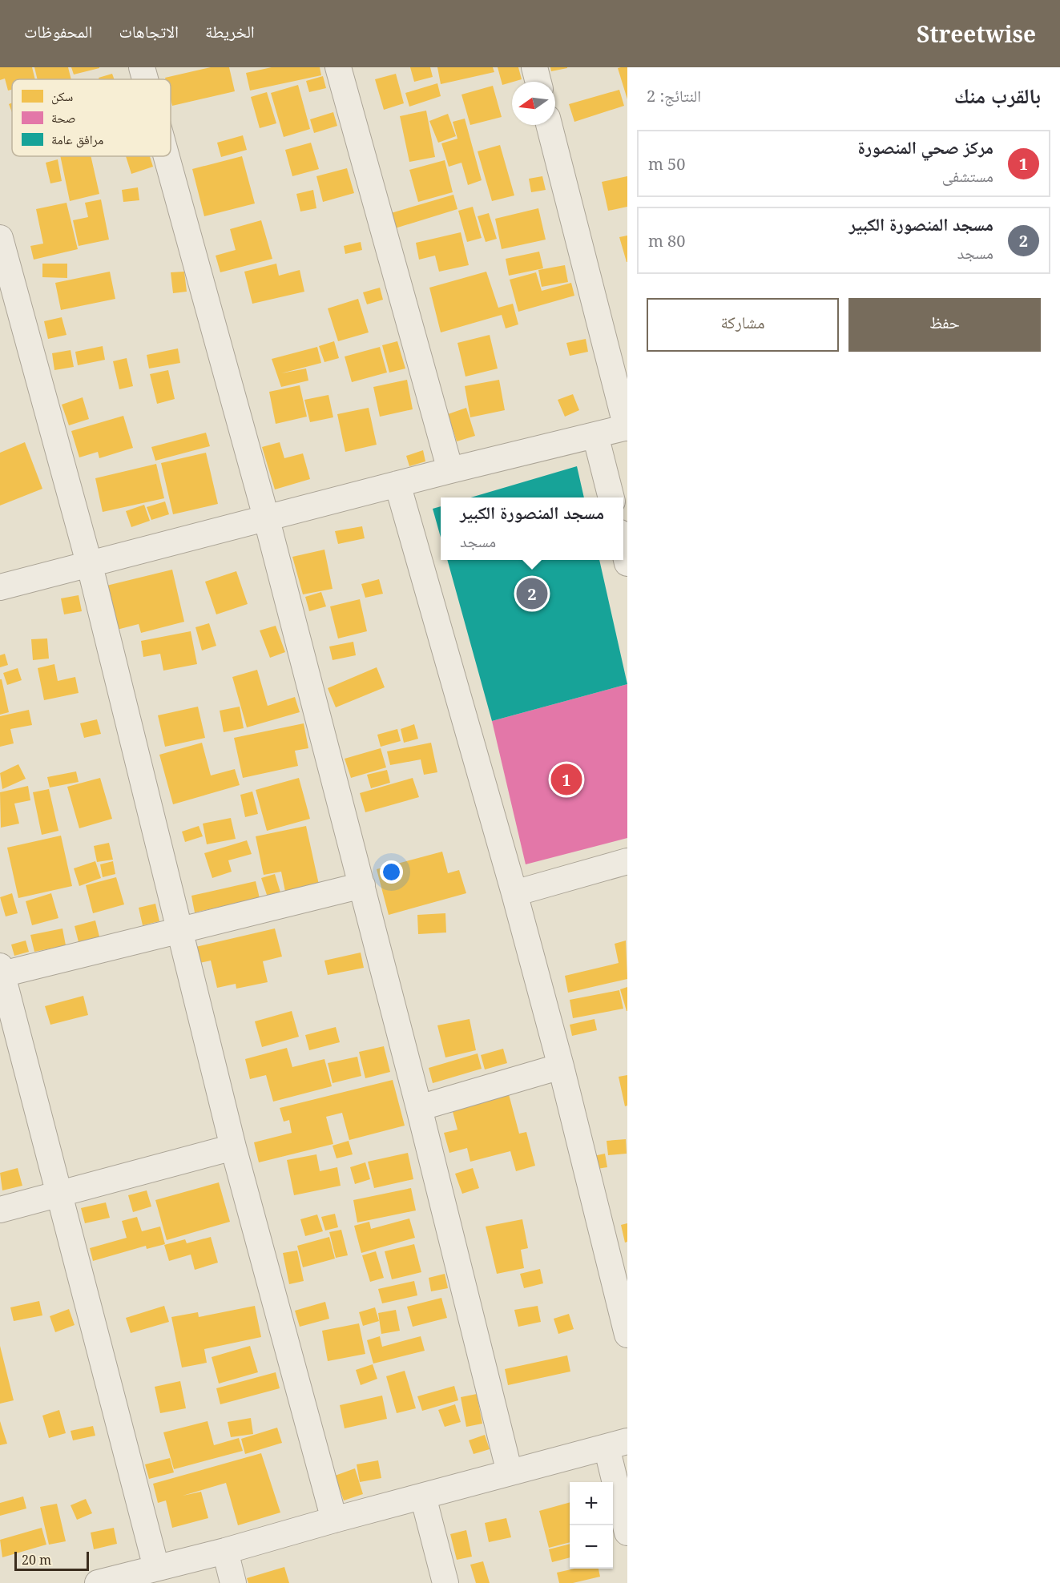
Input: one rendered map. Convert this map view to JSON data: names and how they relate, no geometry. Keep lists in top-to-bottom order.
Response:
{
  "legend": ["سكن", "صحة", "مرافق عامة"],
  "scale_bar": "20 m",
  "north": "left",
  "page": {
    "header": "Streetwise",
    "nav": ["الخريطة", "الاتجاهات", "المحفوظات"],
    "heading": ["بالقرب منك", "النتائج: 2"],
    "list": [
      {
        "mark": "1",
        "name": "مركز صحي المنصورة",
        "note": "مستشفى",
        "value": "50 m"
      },
      {
        "mark": "2",
        "name": "مسجد المنصورة الكبير",
        "note": "مسجد",
        "value": "80 m"
      }
    ],
    "buttons": ["حفظ", "مشاركة"],
    "popup": ["مسجد المنصورة الكبير", "مسجد"],
    "pins": ["2", "1"],
    "map_buttons": ["+", "−"],
    "scale": "20 m"
  }
}
